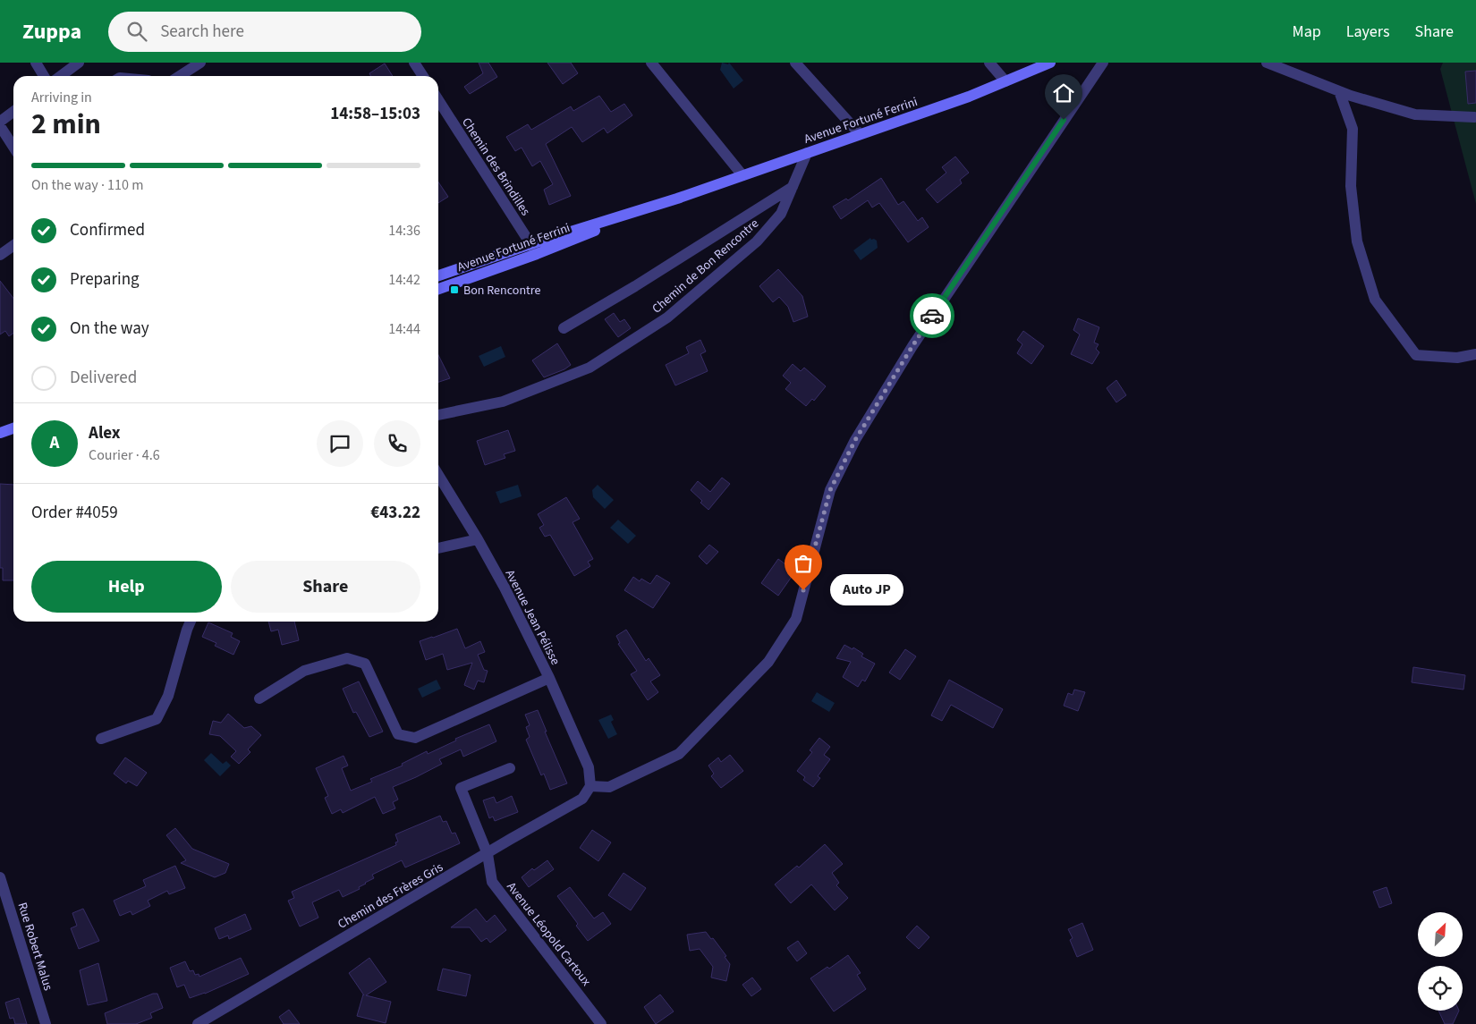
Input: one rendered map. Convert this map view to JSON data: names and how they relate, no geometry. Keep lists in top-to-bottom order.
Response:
{
  "streets": {
    "main road": ["Avenue Fortuné Ferrini"],
    "street": [
      "Chemin des Brindilles",
      "Chemin de Bon Rencontre",
      "Avenue Jean Pélisse",
      "Chemin des Frères Gris",
      "Avenue Léopold Cartoux",
      "Rue Robert Malus"
    ]
  },
  "crossings": [
    ["Avenue Fortuné Ferrini", "Chemin des Brindilles"],
    ["Avenue Fortuné Ferrini", "Chemin de Bon Rencontre"],
    ["Avenue Jean Pélisse", "Chemin des Frères Gris"],
    ["Chemin des Frères Gris", "Avenue Léopold Cartoux"]
  ],
  "places": {
    "transit": ["Bon Rencontre"],
    "other": ["Auto JP"]
  },
  "north": "top right",
  "page": {
    "header": "Zuppa",
    "search": "Search here",
    "nav": ["Map", "Layers", "Share"],
    "heading": ["2 min", "Arriving in", "14:58–15:03"],
    "panel": [
      "Alex",
      "Courier · 4.6",
      "Order #4059",
      "€43.22"
    ],
    "bar": "On the way · 110 m",
    "list": [
      ["Confirmed", "14:36"],
      ["Preparing", "14:42"],
      ["On the way", "14:44"],
      "Delivered"
    ],
    "round": "A",
    "buttons": ["Help", "Share"],
    "bubble": "Auto JP"
  }
}
